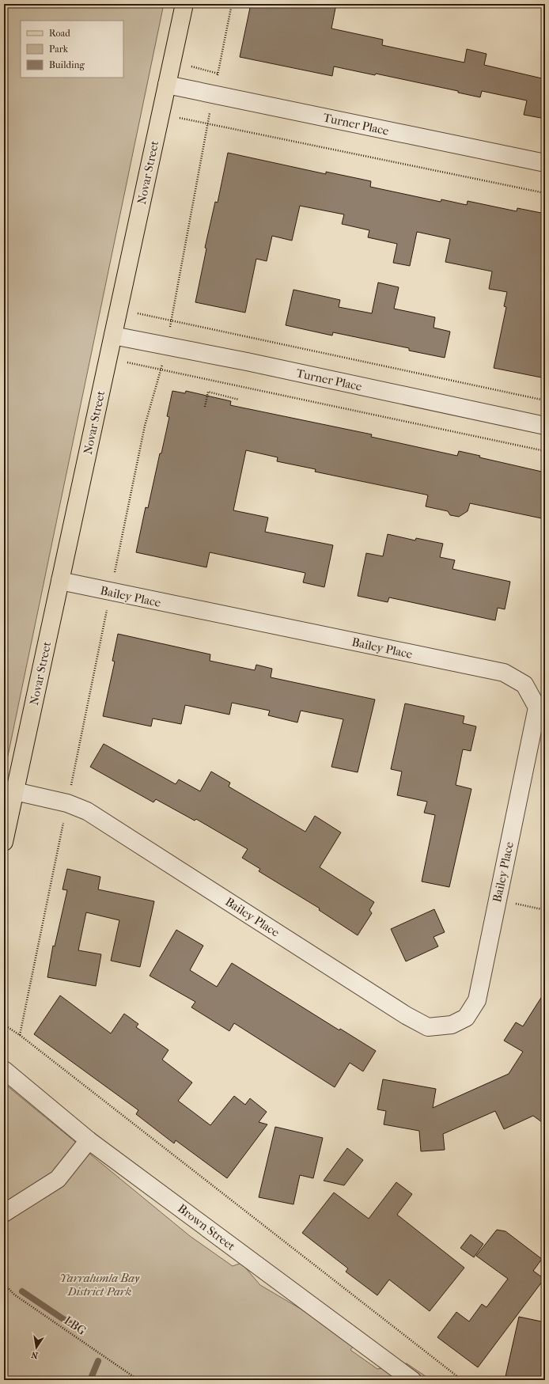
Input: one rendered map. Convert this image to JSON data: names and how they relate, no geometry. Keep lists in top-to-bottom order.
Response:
{
  "streets": {
    "main road": ["Novar Street"],
    "street": ["Turner Place", "Bailey Place", "Brown Street"],
    "path": ["LBG"]
  },
  "crossings": [
    ["Turner Place", "Novar Street"],
    ["Novar Street", "Bailey Place"]
  ],
  "parks": ["Yarralumla Bay District Park"],
  "legend": ["Road", "Park", "Building"],
  "north": "bottom"
}
